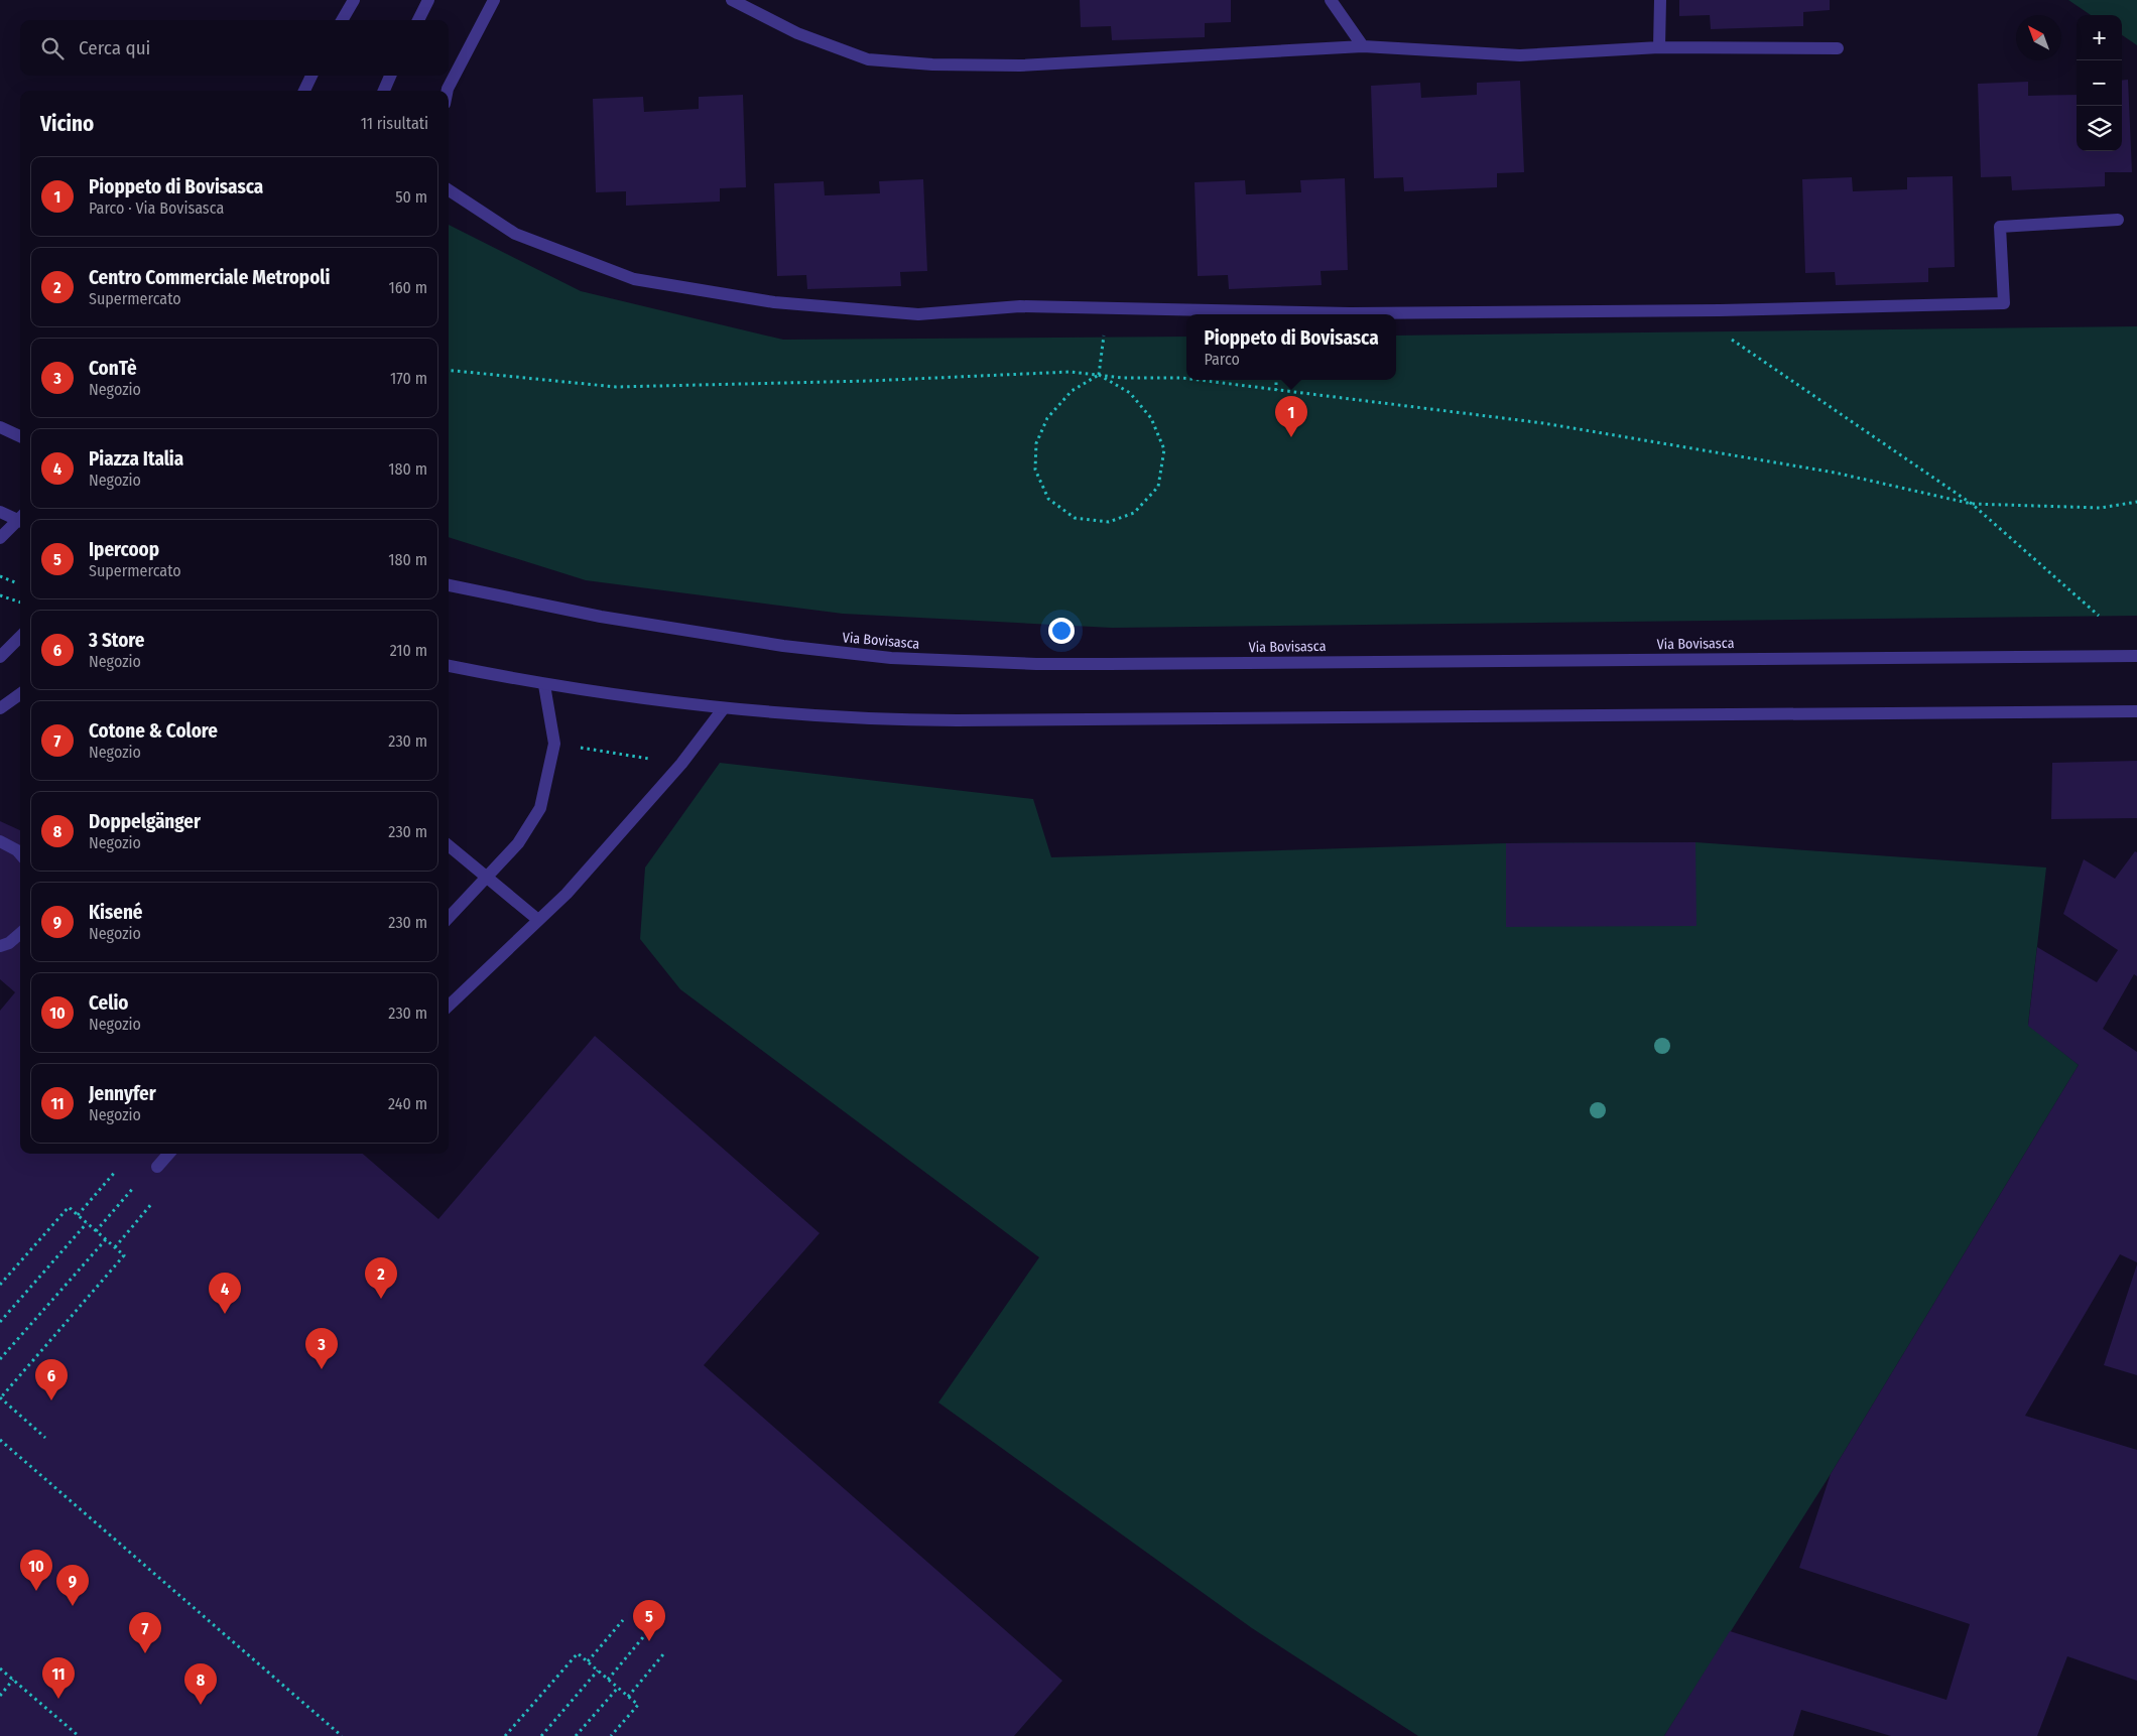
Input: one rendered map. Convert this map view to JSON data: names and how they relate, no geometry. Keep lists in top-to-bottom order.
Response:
{
  "streets": {
    "street": ["Via Bovisasca"]
  },
  "north": "top left",
  "page": {
    "map_buttons": ["+", "−"],
    "search": "Cerca qui",
    "heading": ["Vicino", "11 risultati"],
    "list": [
      {
        "mark": "1",
        "name": "Pioppeto di Bovisasca",
        "note": "Parco · Via Bovisasca",
        "value": "50 m"
      },
      {
        "mark": "2",
        "name": "Centro Commerciale Metropoli",
        "note": "Supermercato",
        "value": "160 m"
      },
      {
        "mark": "3",
        "name": "ConTè",
        "note": "Negozio",
        "value": "170 m"
      },
      {
        "mark": "4",
        "name": "Piazza Italia",
        "note": "Negozio",
        "value": "180 m"
      },
      {
        "mark": "5",
        "name": "Ipercoop",
        "note": "Supermercato",
        "value": "180 m"
      },
      {
        "mark": "6",
        "name": "3 Store",
        "note": "Negozio",
        "value": "210 m"
      },
      {
        "mark": "7",
        "name": "Cotone & Colore",
        "note": "Negozio",
        "value": "230 m"
      },
      {
        "mark": "8",
        "name": "Doppelgänger",
        "note": "Negozio",
        "value": "230 m"
      },
      {
        "mark": "9",
        "name": "Kisené",
        "note": "Negozio",
        "value": "230 m"
      },
      {
        "mark": "10",
        "name": "Celio",
        "note": "Negozio",
        "value": "230 m"
      },
      {
        "mark": "11",
        "name": "Jennyfer",
        "note": "Negozio",
        "value": "240 m"
      }
    ],
    "popup": ["Pioppeto di Bovisasca", "Parco"],
    "pins": [
      "1",
      "2",
      "4",
      "3",
      "6",
      "10",
      "9",
      "5",
      "7",
      "11",
      "8"
    ]
  }
}
